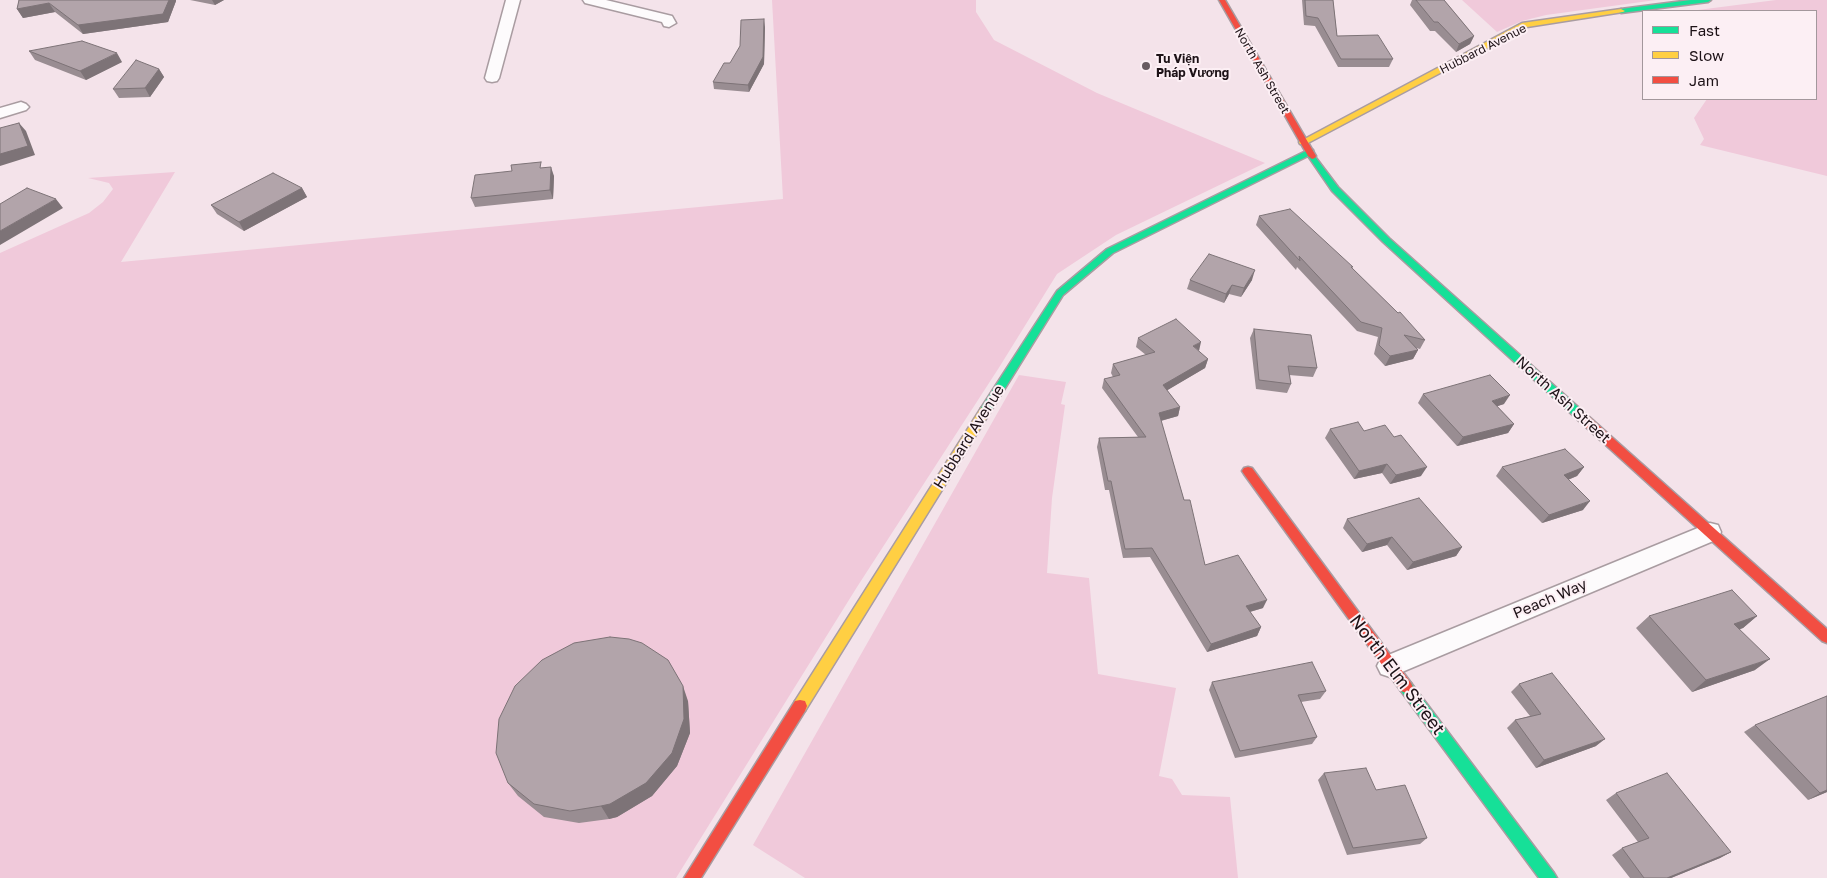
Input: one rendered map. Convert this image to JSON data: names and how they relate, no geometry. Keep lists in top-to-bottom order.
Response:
{
  "streets": {
    "street": [
      "Hubbard Avenue",
      "North Ash Street",
      "Peach Way",
      "North Elm Street"
    ]
  },
  "crossings": [
    ["Hubbard Avenue", "North Ash Street"],
    ["North Ash Street", "Peach Way"],
    ["Peach Way", "North Elm Street"]
  ],
  "places": ["Tu Viện Pháp Vương"],
  "legend": ["Fast", "Slow", "Jam"]
}
